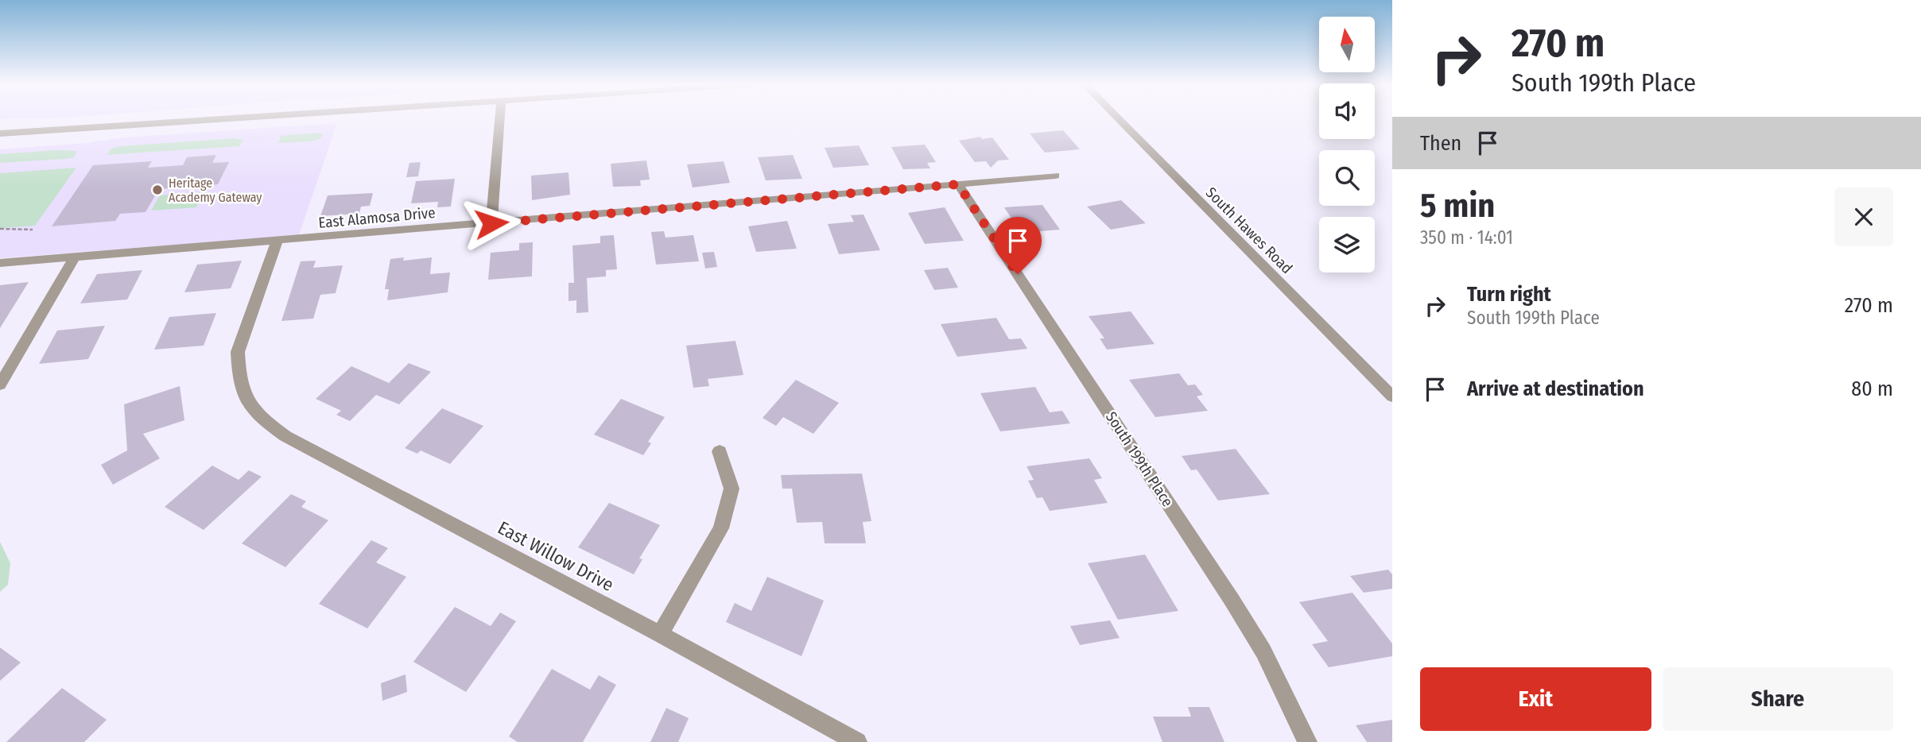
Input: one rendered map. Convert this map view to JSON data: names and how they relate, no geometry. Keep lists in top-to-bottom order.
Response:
{
  "streets": {
    "street": [
      "East Alamosa Drive",
      "South Hawes Road",
      "South 199th Place",
      "East Willow Drive"
    ]
  },
  "crossings": [
    ["East Alamosa Drive", "South 199th Place"],
    ["East Alamosa Drive", "East Willow Drive"]
  ],
  "places": ["Heritage Academy Gateway"],
  "north": "top",
  "page": {
    "turn": ["270 m", "South 199th Place"],
    "then": "Then",
    "heading": ["5 min", "350 m · 14:01"],
    "list": [
      {
        "name": "Turn right",
        "note": "South 199th Place",
        "value": "270 m"
      },
      {
        "name": "Arrive at destination",
        "value": "80 m"
      }
    ],
    "buttons": ["Exit", "Share"]
  }
}
